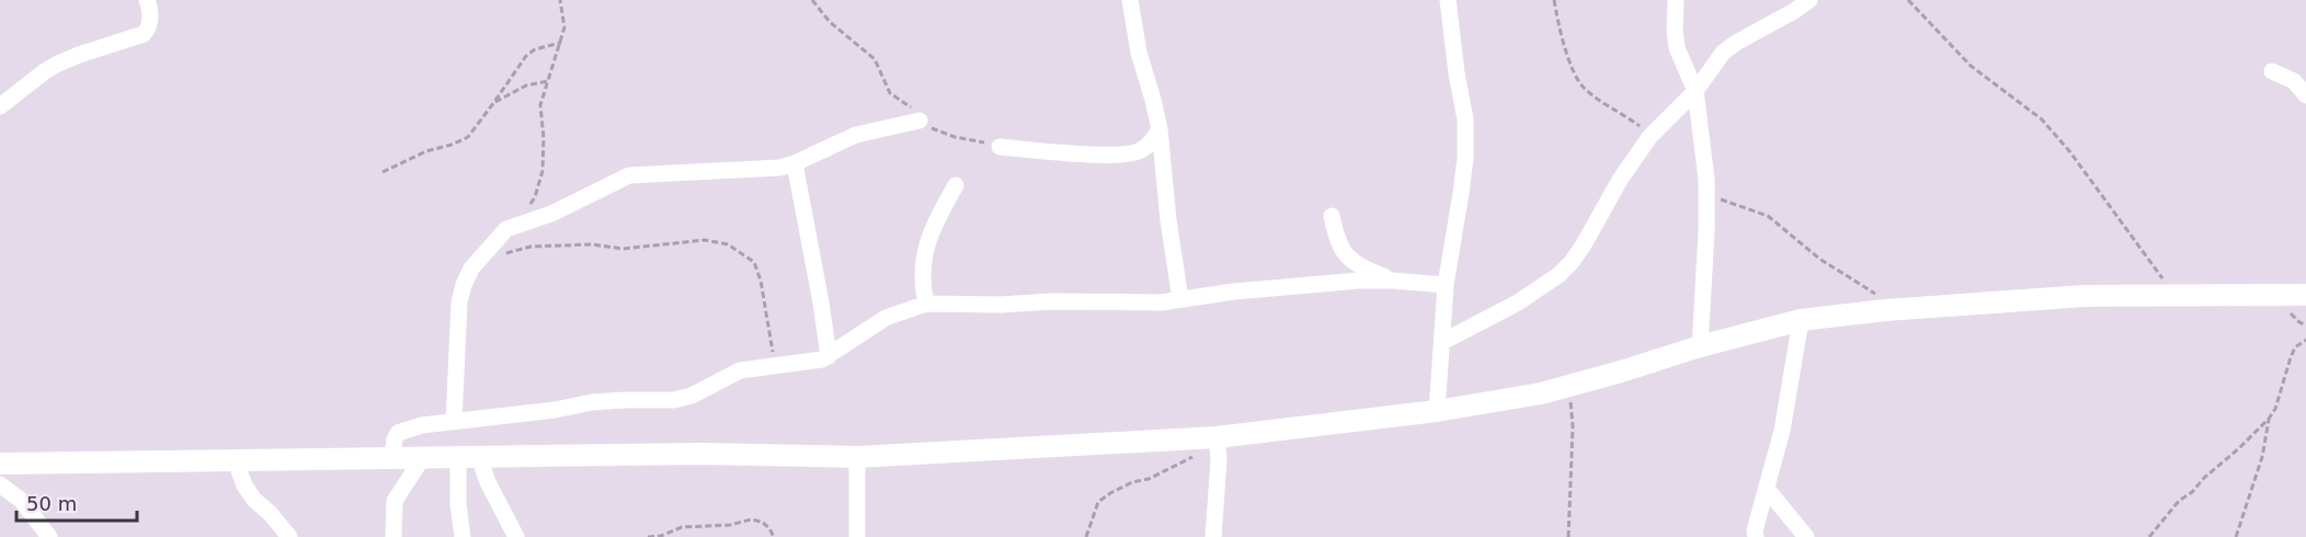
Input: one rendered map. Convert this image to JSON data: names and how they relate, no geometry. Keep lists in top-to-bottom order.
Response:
{
  "scale_bar": "50 m"
}
